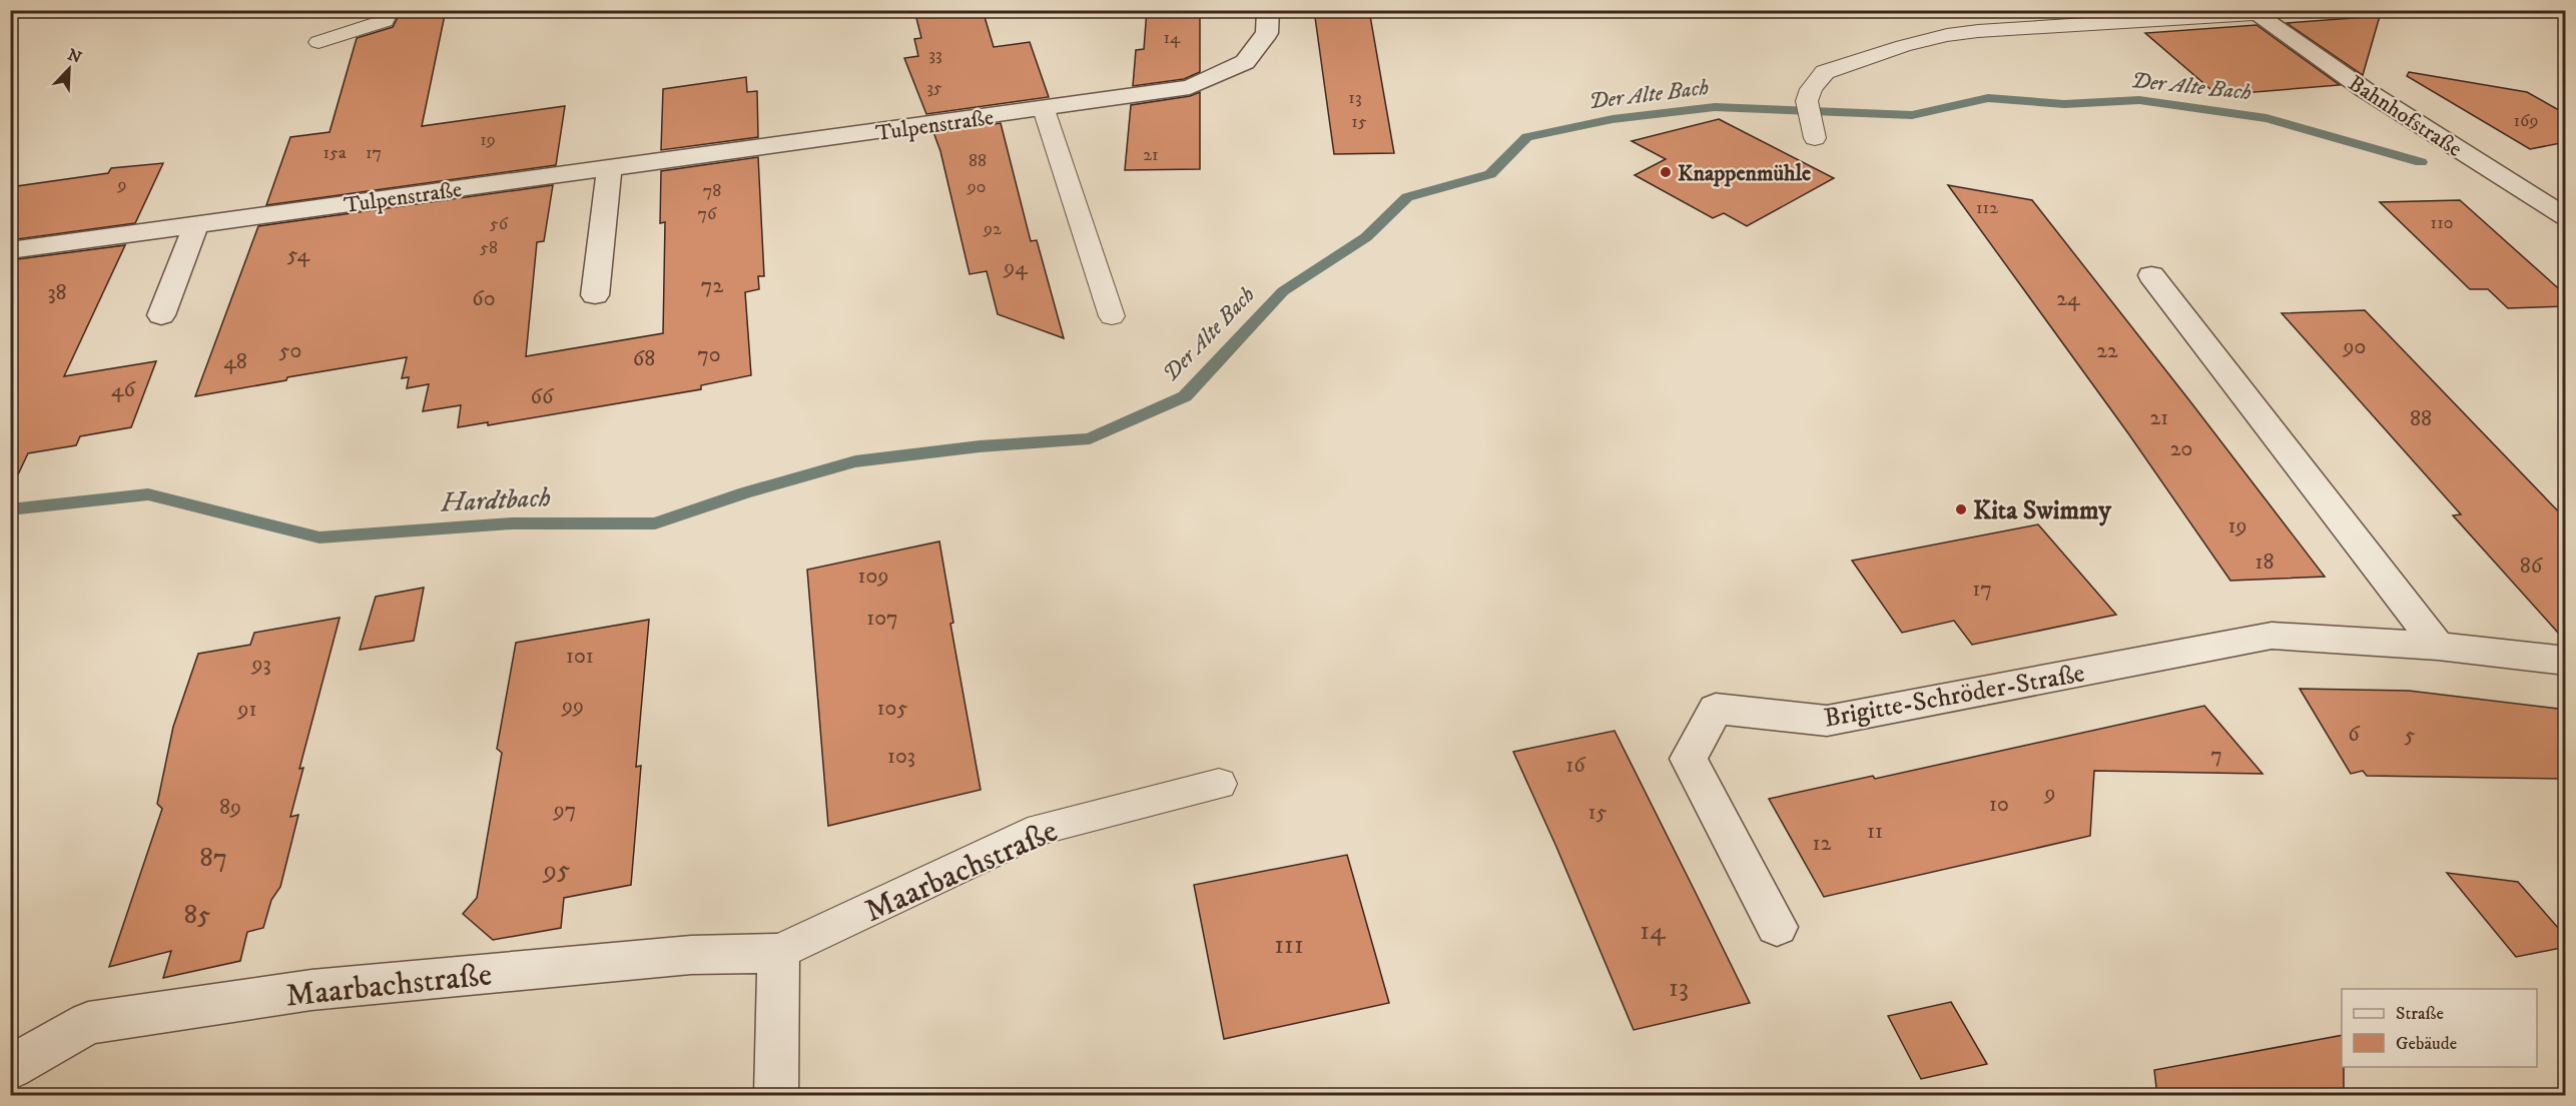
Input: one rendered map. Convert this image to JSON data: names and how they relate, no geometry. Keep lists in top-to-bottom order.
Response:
{
  "streets": {
    "street": [
      "Bahnhofstraße",
      "Tulpenstraße",
      "Brigitte-Schröder-Straße",
      "Maarbachstraße"
    ]
  },
  "water": ["Der Alte Bach", "Hardtbach"],
  "places": ["Knappenmühle", "Kita Swimmy"],
  "house_numbers": [
    "14",
    "33",
    "35",
    "13",
    "169",
    "15",
    "19",
    "15a",
    "17",
    "21",
    "88",
    "9",
    "90",
    "78",
    "112",
    "76",
    "110",
    "56",
    "92",
    "58",
    "54",
    "94",
    "72",
    "38",
    "60",
    "24",
    "90",
    "50",
    "22",
    "70",
    "68",
    "48",
    "46",
    "66",
    "21",
    "88",
    "20",
    "19",
    "18",
    "86",
    "109",
    "17",
    "107",
    "101",
    "93",
    "99",
    "105",
    "91",
    "6",
    "5",
    "7",
    "103",
    "16",
    "9",
    "10",
    "89",
    "97",
    "15",
    "11",
    "12",
    "87",
    "95",
    "85",
    "14",
    "111",
    "13"
  ],
  "legend": ["Straße", "Gebäude"],
  "north": "top right"
}
